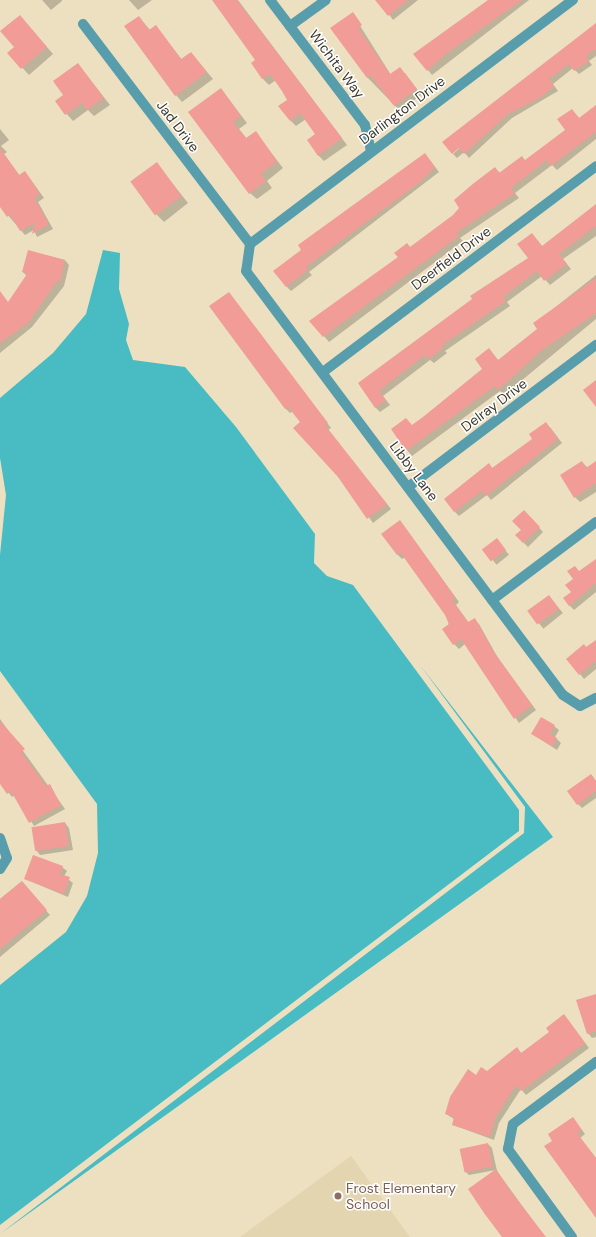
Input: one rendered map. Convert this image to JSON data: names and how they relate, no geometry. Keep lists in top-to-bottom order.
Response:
{
  "streets": {
    "street": [
      "Wichita Way",
      "Darlington Drive",
      "Jad Drive",
      "Deerfield Drive",
      "Delray Drive",
      "Libby Lane"
    ]
  },
  "crossings": [
    ["Wichita Way", "Darlington Drive"],
    ["Darlington Drive", "Jad Drive"],
    ["Darlington Drive", "Libby Lane"],
    ["Jad Drive", "Libby Lane"],
    ["Deerfield Drive", "Libby Lane"],
    ["Delray Drive", "Libby Lane"]
  ],
  "places": ["Frost Elementary School"]
}
